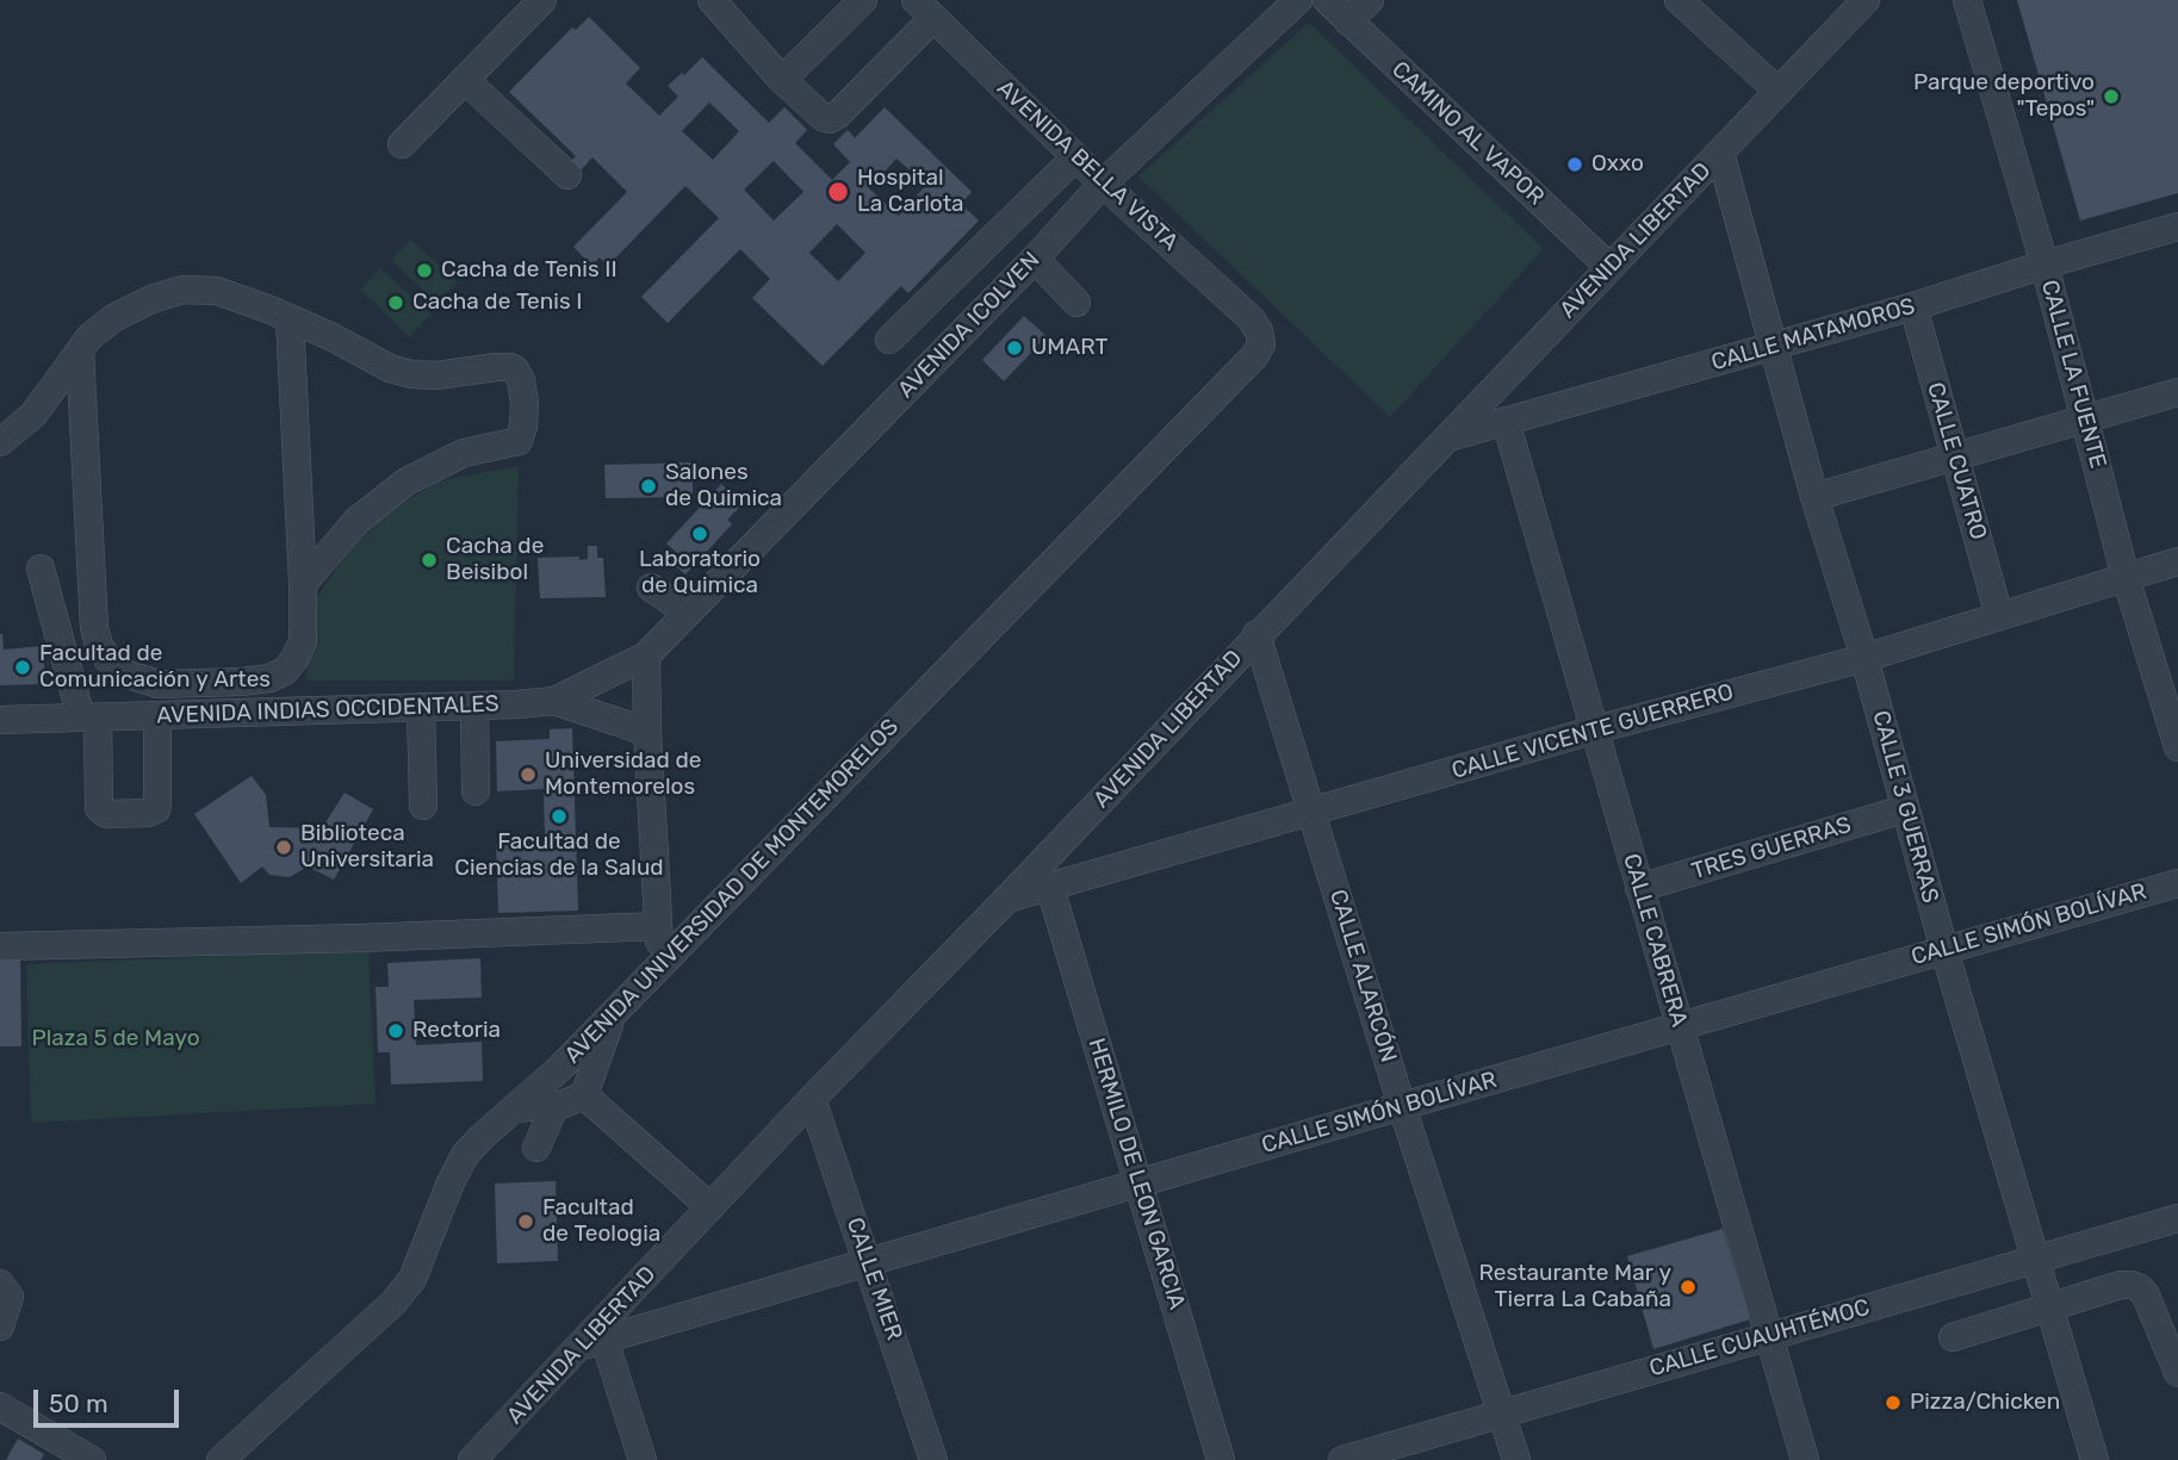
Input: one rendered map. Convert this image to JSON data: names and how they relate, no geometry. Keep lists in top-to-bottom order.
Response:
{
  "streets": {
    "street": [
      "CAMINO AL VAPOR",
      "AVENIDA BELLA VISTA",
      "AVENIDA LIBERTAD",
      "AVENIDA ICOLVEN",
      "CALLE MATAMOROS",
      "CALLE LA FUENTE",
      "CALLE CUATRO",
      "AVENIDA INDIAS OCCIDENTALES",
      "CALLE VICENTE GUERRERO",
      "CALLE 3 GUERRAS",
      "TRES GUERRAS",
      "AVENIDA UNIVERSIDAD DE MONTEMORELOS",
      "CALLE SIMÓN BOLÍVAR",
      "CALLE CABRERA",
      "CALLE ALARCÓN",
      "HERMILO DE LEON GARCIA",
      "CALLE MIER",
      "CALLE CUAUHTÉMOC"
    ]
  },
  "crossings": [
    ["CAMINO AL VAPOR", "AVENIDA LIBERTAD"],
    ["AVENIDA BELLA VISTA", "AVENIDA ICOLVEN"],
    ["AVENIDA BELLA VISTA", "AVENIDA UNIVERSIDAD DE MONTEMORELOS"],
    ["AVENIDA LIBERTAD", "CALLE MATAMOROS"],
    ["AVENIDA LIBERTAD", "CALLE VICENTE GUERRERO"],
    ["AVENIDA LIBERTAD", "CALLE 3 GUERRAS"],
    ["AVENIDA LIBERTAD", "CALLE SIMÓN BOLÍVAR"],
    ["AVENIDA LIBERTAD", "CALLE ALARCÓN"],
    ["AVENIDA LIBERTAD", "CALLE MIER"],
    ["AVENIDA ICOLVEN", "AVENIDA INDIAS OCCIDENTALES"],
    ["CALLE MATAMOROS", "CALLE LA FUENTE"],
    ["CALLE MATAMOROS", "CALLE CUATRO"],
    ["CALLE MATAMOROS", "CALLE 3 GUERRAS"],
    ["CALLE MATAMOROS", "CALLE CABRERA"],
    ["CALLE LA FUENTE", "CALLE VICENTE GUERRERO"],
    ["CALLE CUATRO", "CALLE VICENTE GUERRERO"],
    ["CALLE VICENTE GUERRERO", "CALLE 3 GUERRAS"],
    ["CALLE VICENTE GUERRERO", "CALLE CABRERA"],
    ["CALLE VICENTE GUERRERO", "CALLE ALARCÓN"],
    ["CALLE VICENTE GUERRERO", "HERMILO DE LEON GARCIA"],
    ["CALLE 3 GUERRAS", "TRES GUERRAS"],
    ["CALLE 3 GUERRAS", "CALLE SIMÓN BOLÍVAR"],
    ["CALLE 3 GUERRAS", "CALLE CUAUHTÉMOC"],
    ["TRES GUERRAS", "CALLE CABRERA"],
    ["CALLE SIMÓN BOLÍVAR", "CALLE CABRERA"],
    ["CALLE SIMÓN BOLÍVAR", "CALLE ALARCÓN"],
    ["CALLE SIMÓN BOLÍVAR", "HERMILO DE LEON GARCIA"],
    ["CALLE SIMÓN BOLÍVAR", "CALLE MIER"],
    ["CALLE CABRERA", "CALLE CUAUHTÉMOC"],
    ["CALLE ALARCÓN", "CALLE CUAUHTÉMOC"]
  ],
  "parks": ["Plaza 5 de Mayo"],
  "places": [
    "Parque deportivo \"Tepos\"",
    "Oxxo",
    "Hospital La Carlota",
    "Cacha de Tenis II",
    "Cacha de Tenis I",
    "UMART",
    "Salones de Quimica",
    "Laboratorio de Quimica",
    "Cacha de Beisibol",
    "Facultad de Comunicación y Artes",
    "Universidad de Montemorelos",
    "Facultad de Ciencias de la Salud",
    "Biblioteca Universitaria",
    "Rectoria",
    "Facultad de Teologia",
    "Restaurante Mar y Tierra La Cabaña",
    "Pizza/Chicken"
  ],
  "scale_bar": "50 m"
}
